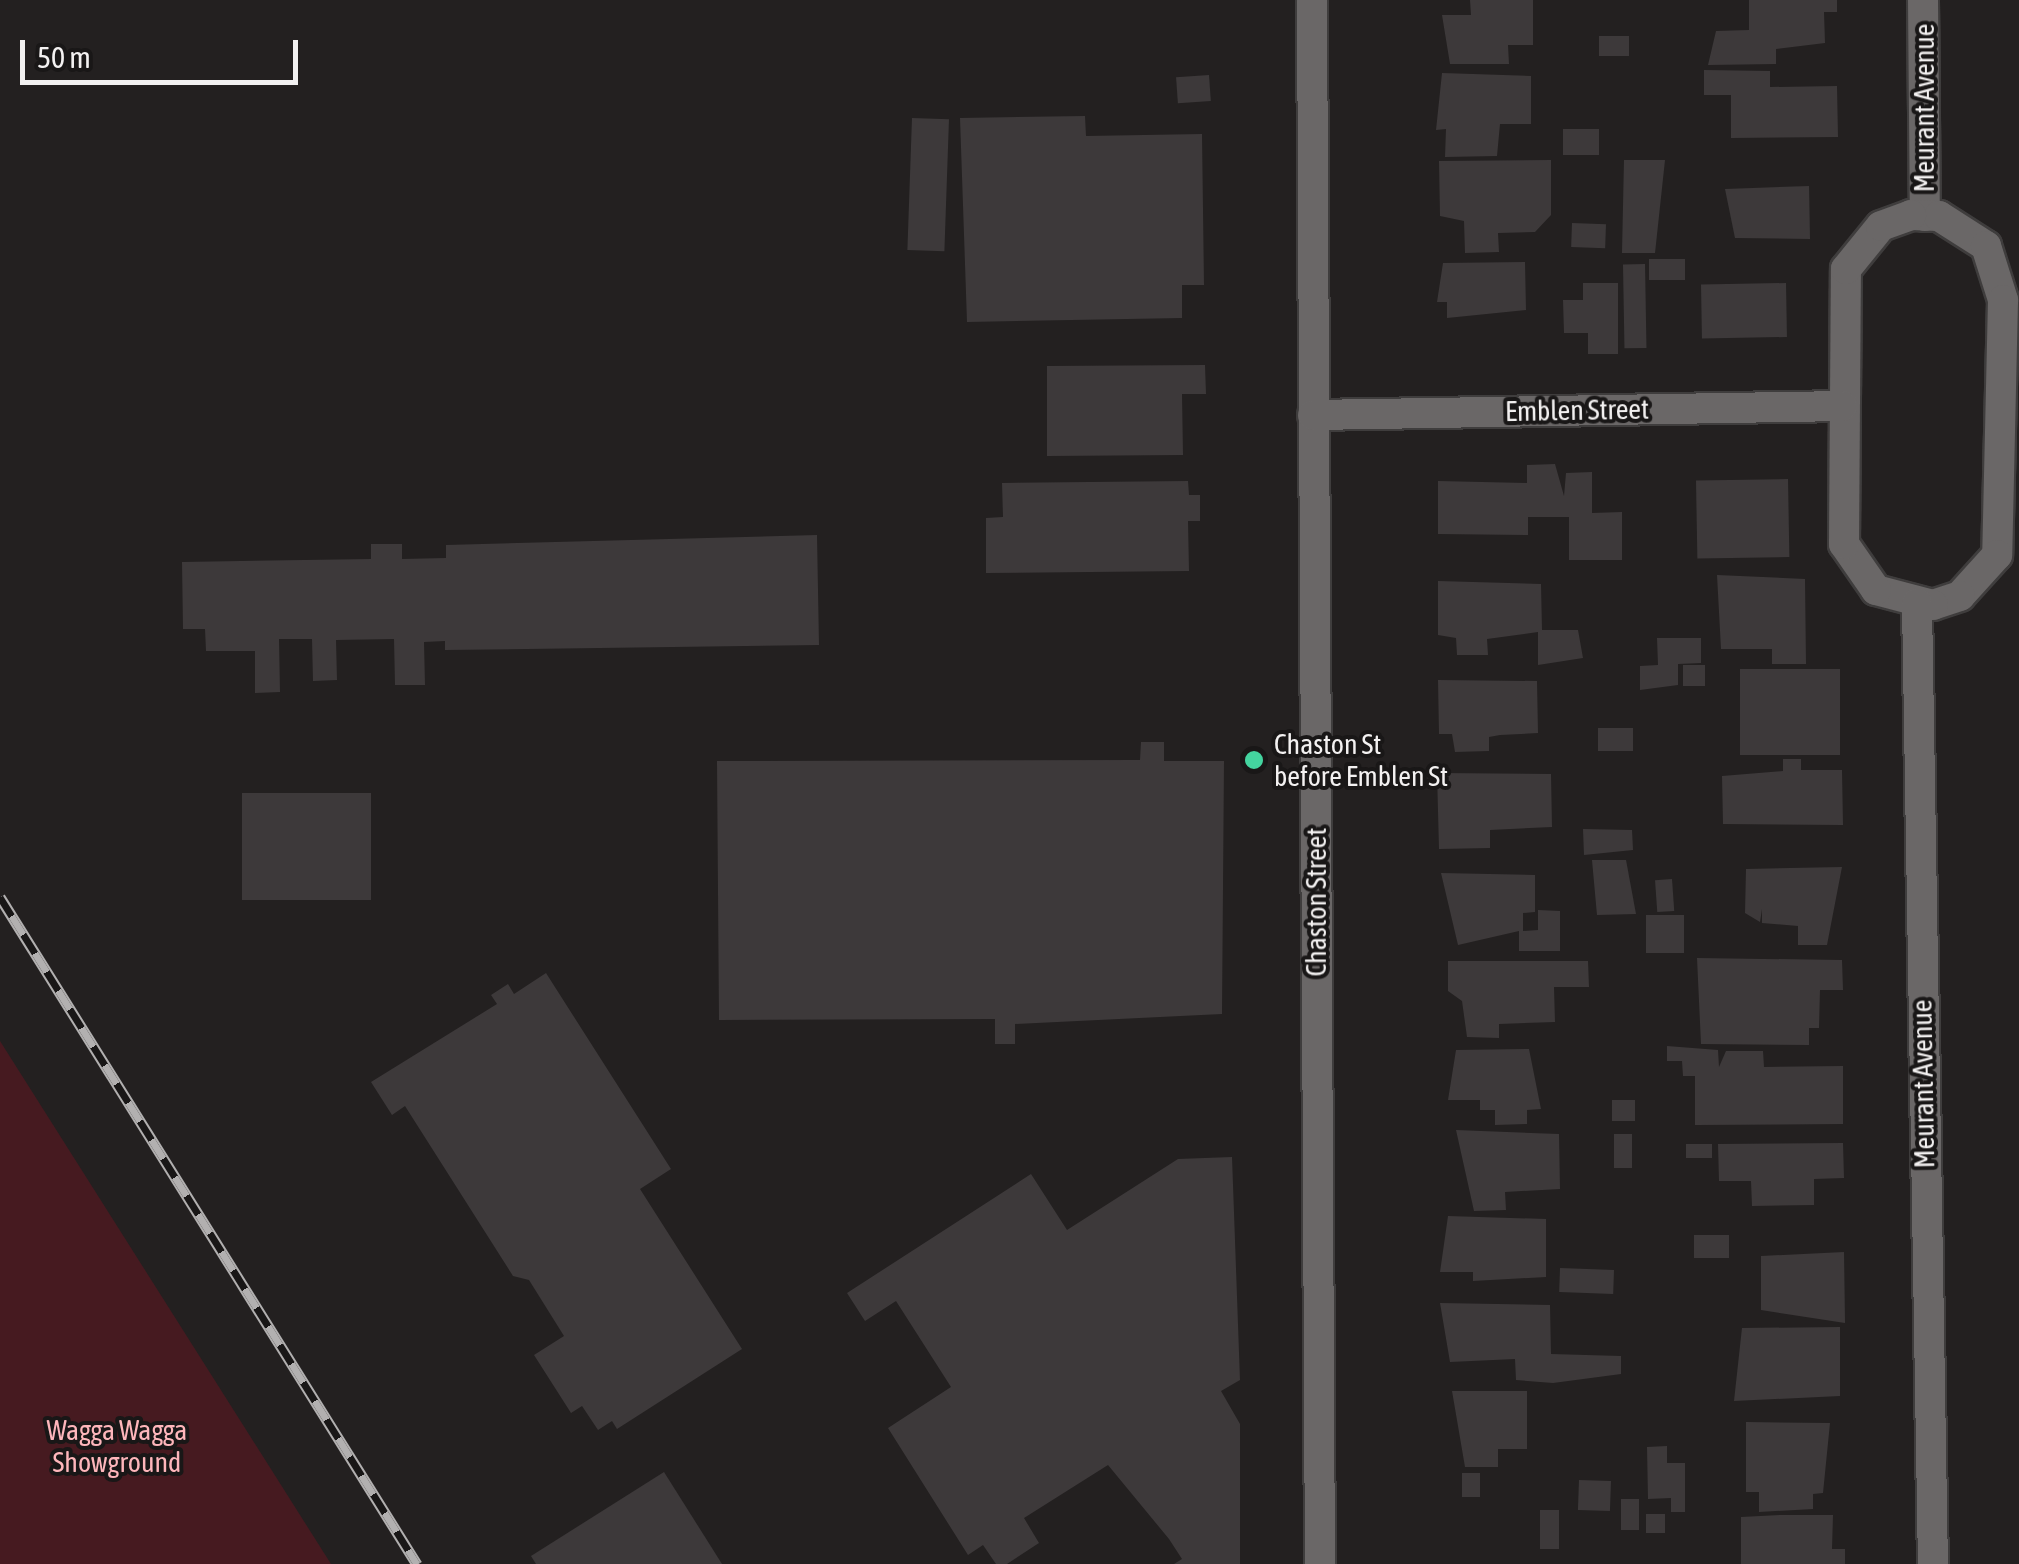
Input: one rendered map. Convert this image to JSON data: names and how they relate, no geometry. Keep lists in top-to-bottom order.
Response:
{
  "streets": {
    "street": ["Meurant Avenue", "Emblen Street", "Chaston Street"]
  },
  "crossings": [
    ["Meurant Avenue", "Emblen Street"],
    ["Emblen Street", "Chaston Street"]
  ],
  "parks": ["Wagga Wagga Showground"],
  "places": ["Chaston St before Emblen St"],
  "scale_bar": "50 m"
}
